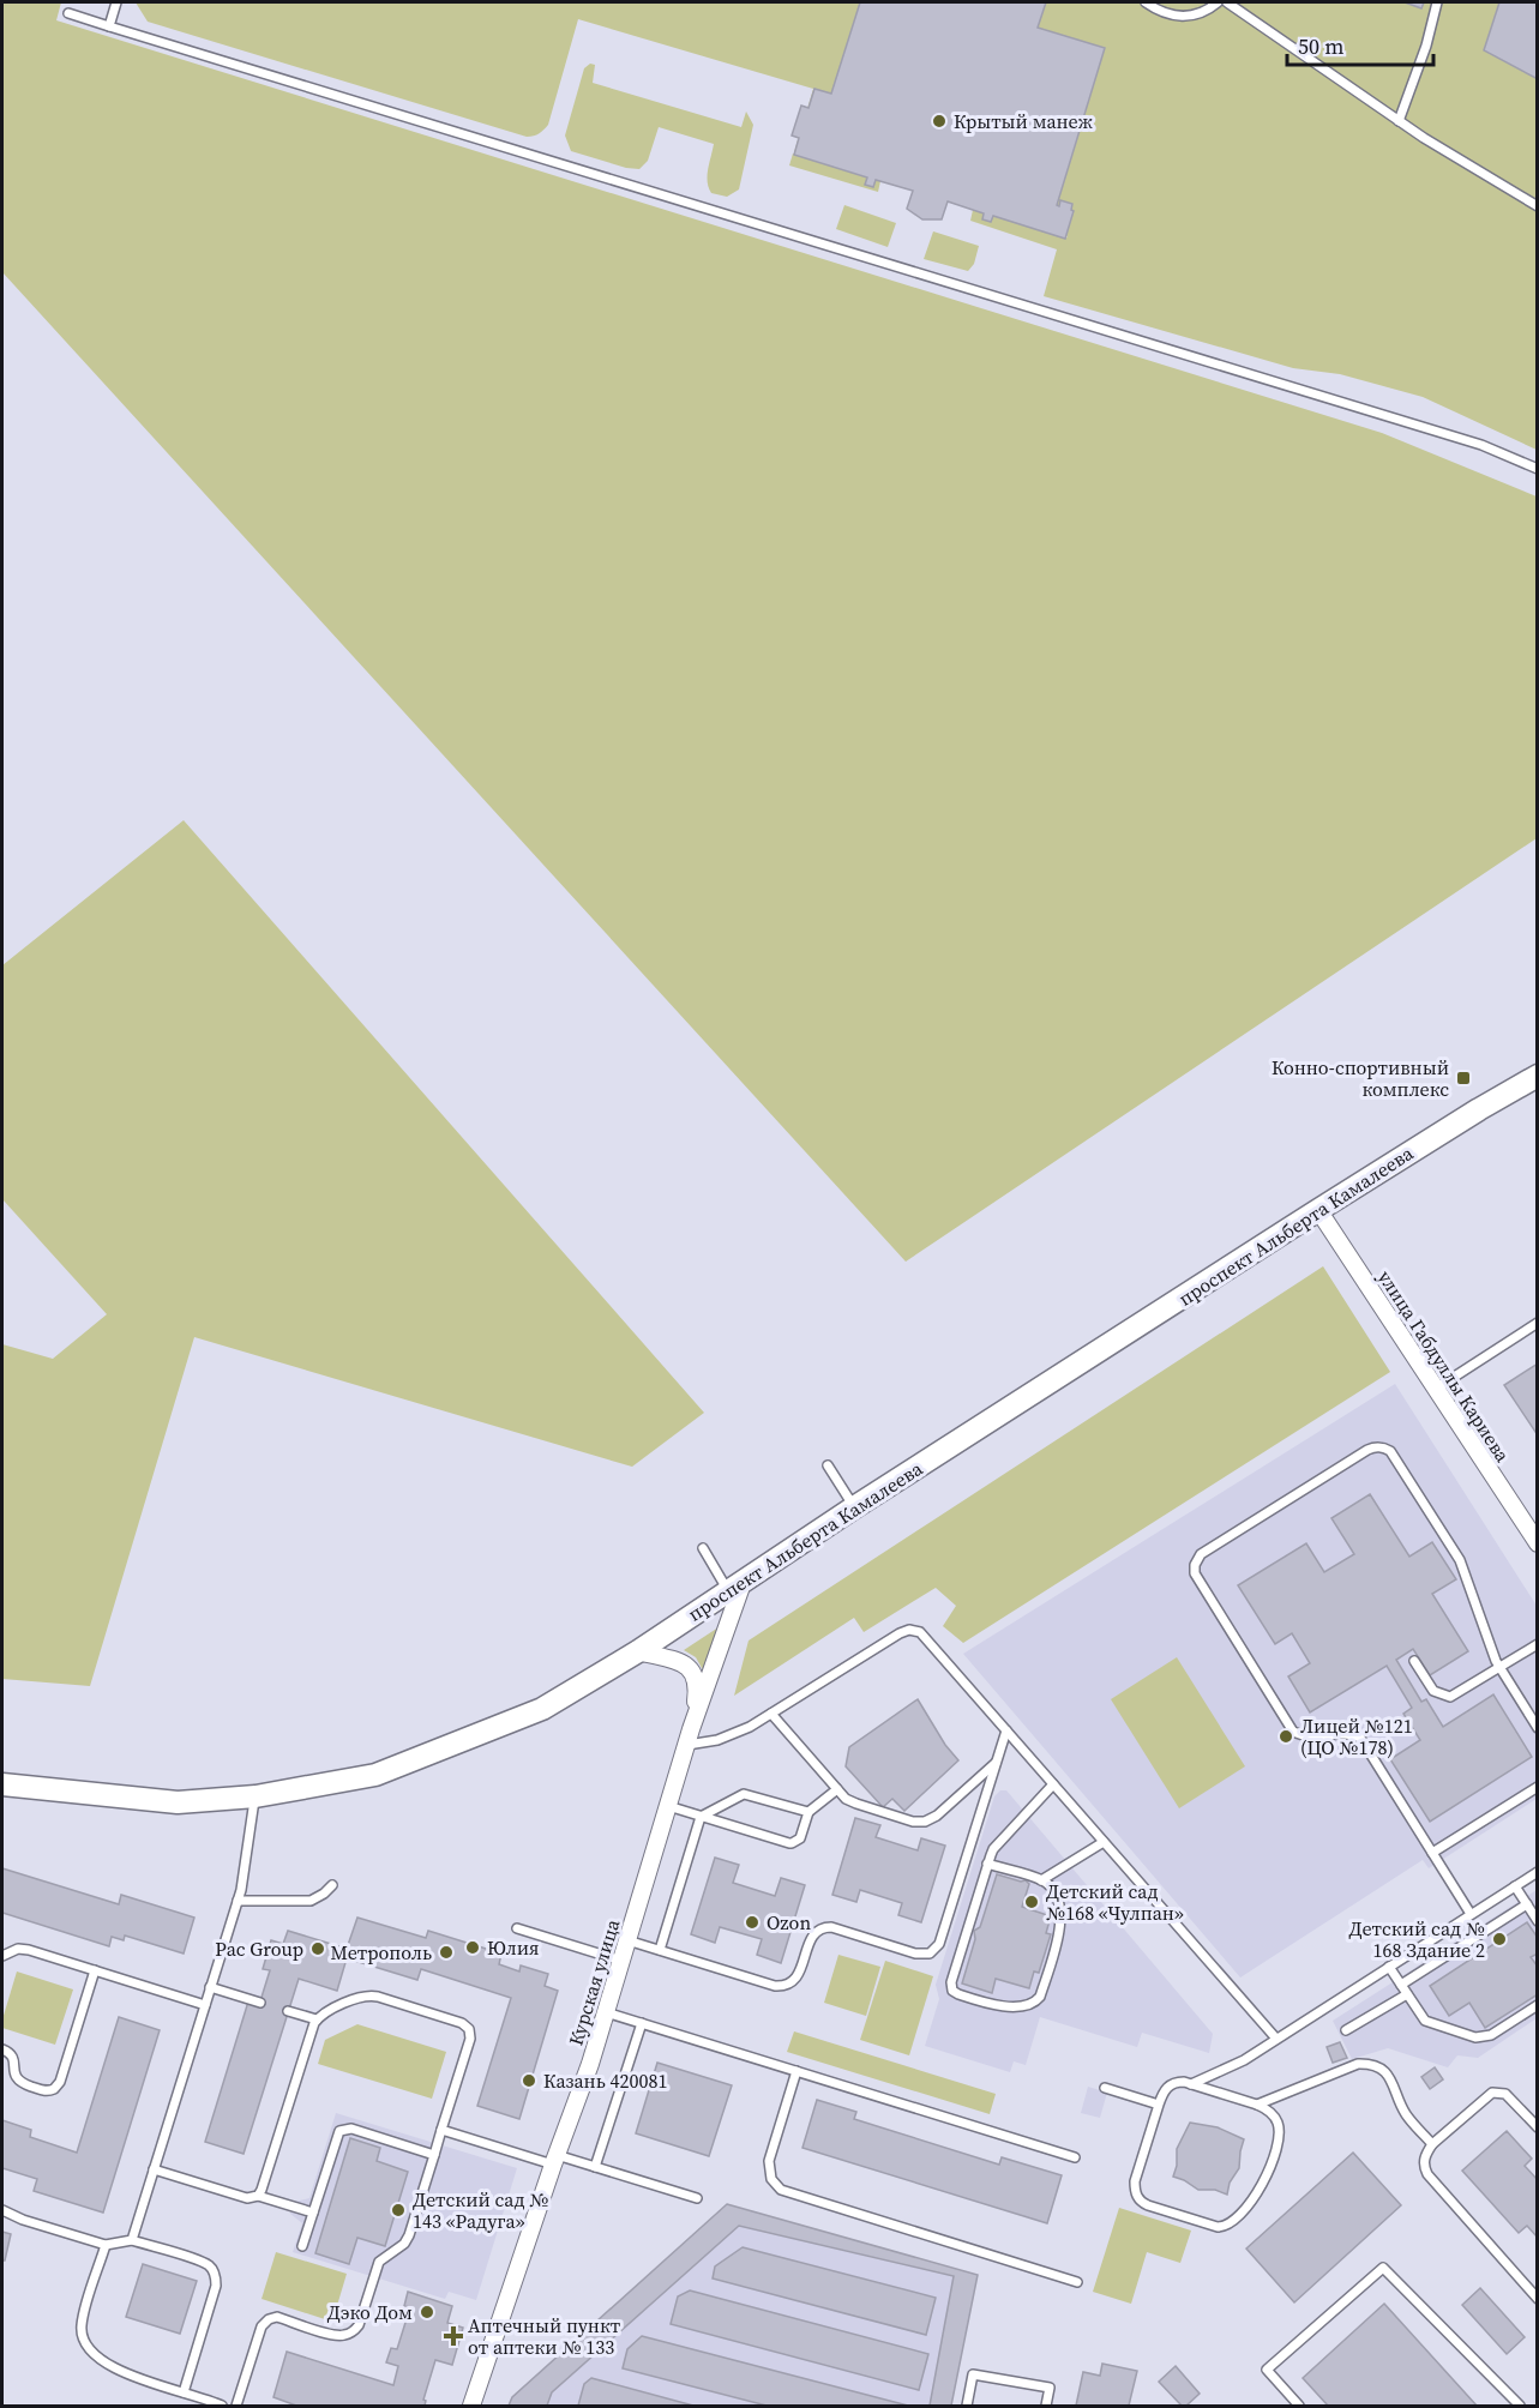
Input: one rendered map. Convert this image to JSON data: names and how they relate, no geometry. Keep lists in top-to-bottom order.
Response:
{
  "streets": {
    "main road": ["проспект Альберта Камалеева"],
    "street": ["улица Габдуллы Кариева", "Курская улица"]
  },
  "crossings": [
    ["проспект Альберта Камалеева", "улица Габдуллы Кариева"],
    ["проспект Альберта Камалеева", "Курская улица"]
  ],
  "places": {
    "other": [
      "Крытый манеж",
      "Лицей №121 (ЦО №178)",
      "Детский сад №168 «Чулпан»",
      "Ozon",
      "Детский сад № 168 Здание 2",
      "Юлия",
      "Pac Group",
      "Метрополь",
      "Казань 420081",
      "Детский сад № 143 «Радуга»",
      "Дэко Дом"
    ],
    "transit": ["Конно-спортивный комплекс"],
    "health": ["Аптечный пункт от аптеки № 133"]
  },
  "scale_bar": "50 m"
}
